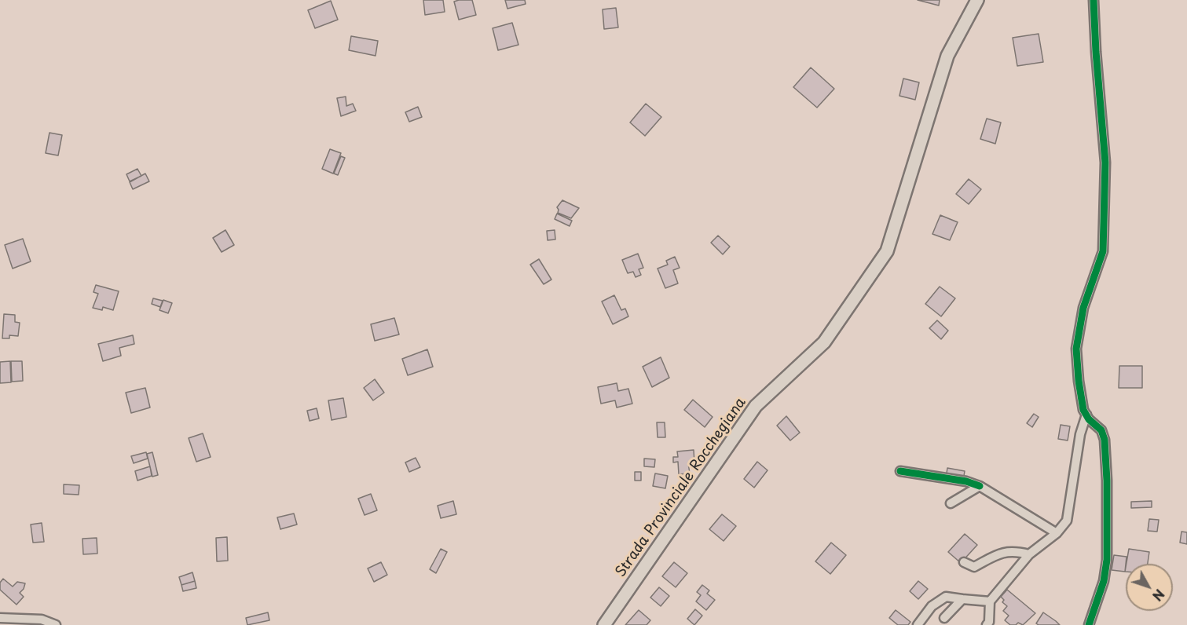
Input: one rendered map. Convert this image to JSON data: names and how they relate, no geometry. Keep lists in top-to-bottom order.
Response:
{
  "streets": {
    "main road": ["Strada Provinciale Rocchegiana"]
  },
  "north": "bottom right"
}
